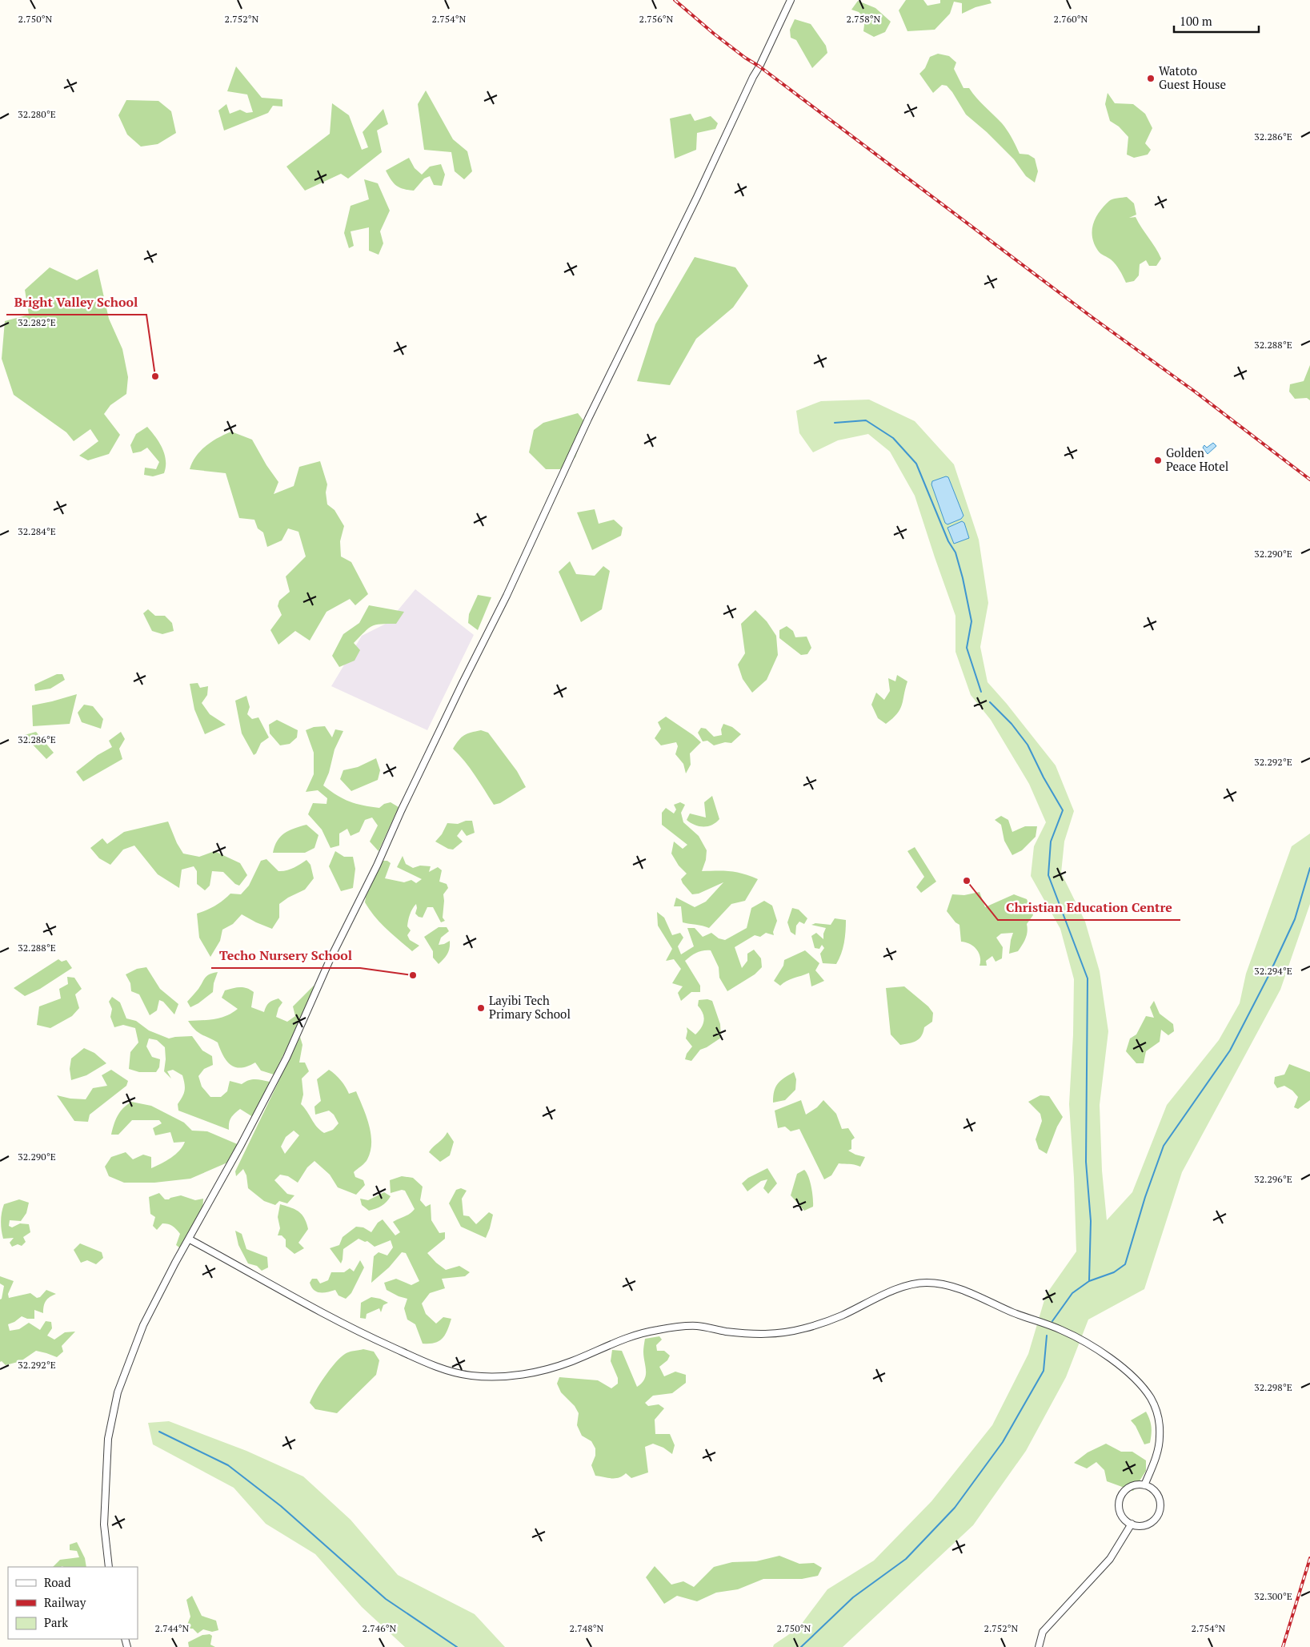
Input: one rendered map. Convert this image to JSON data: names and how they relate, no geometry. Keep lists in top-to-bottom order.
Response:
{
  "places": [
    "Watoto Guest House",
    "Bright Valley School",
    "Golden Peace Hotel",
    "Christian Education Centre",
    "Techo Nursery School",
    "Layibi Tech Primary School"
  ],
  "legend": ["Road", "Railway", "Park"],
  "scale_bar": "100 m",
  "coordinates": [
    "2.750°N",
    "2.752°N",
    "2.754°N",
    "2.756°N",
    "2.758°N",
    "2.760°N",
    "32.280°E",
    "32.286°E",
    "32.282°E",
    "32.288°E",
    "32.284°E",
    "32.290°E",
    "32.292°E",
    "32.294°E",
    "32.296°E",
    "32.298°E",
    "32.300°E",
    "2.744°N",
    "2.746°N",
    "2.748°N"
  ]
}
